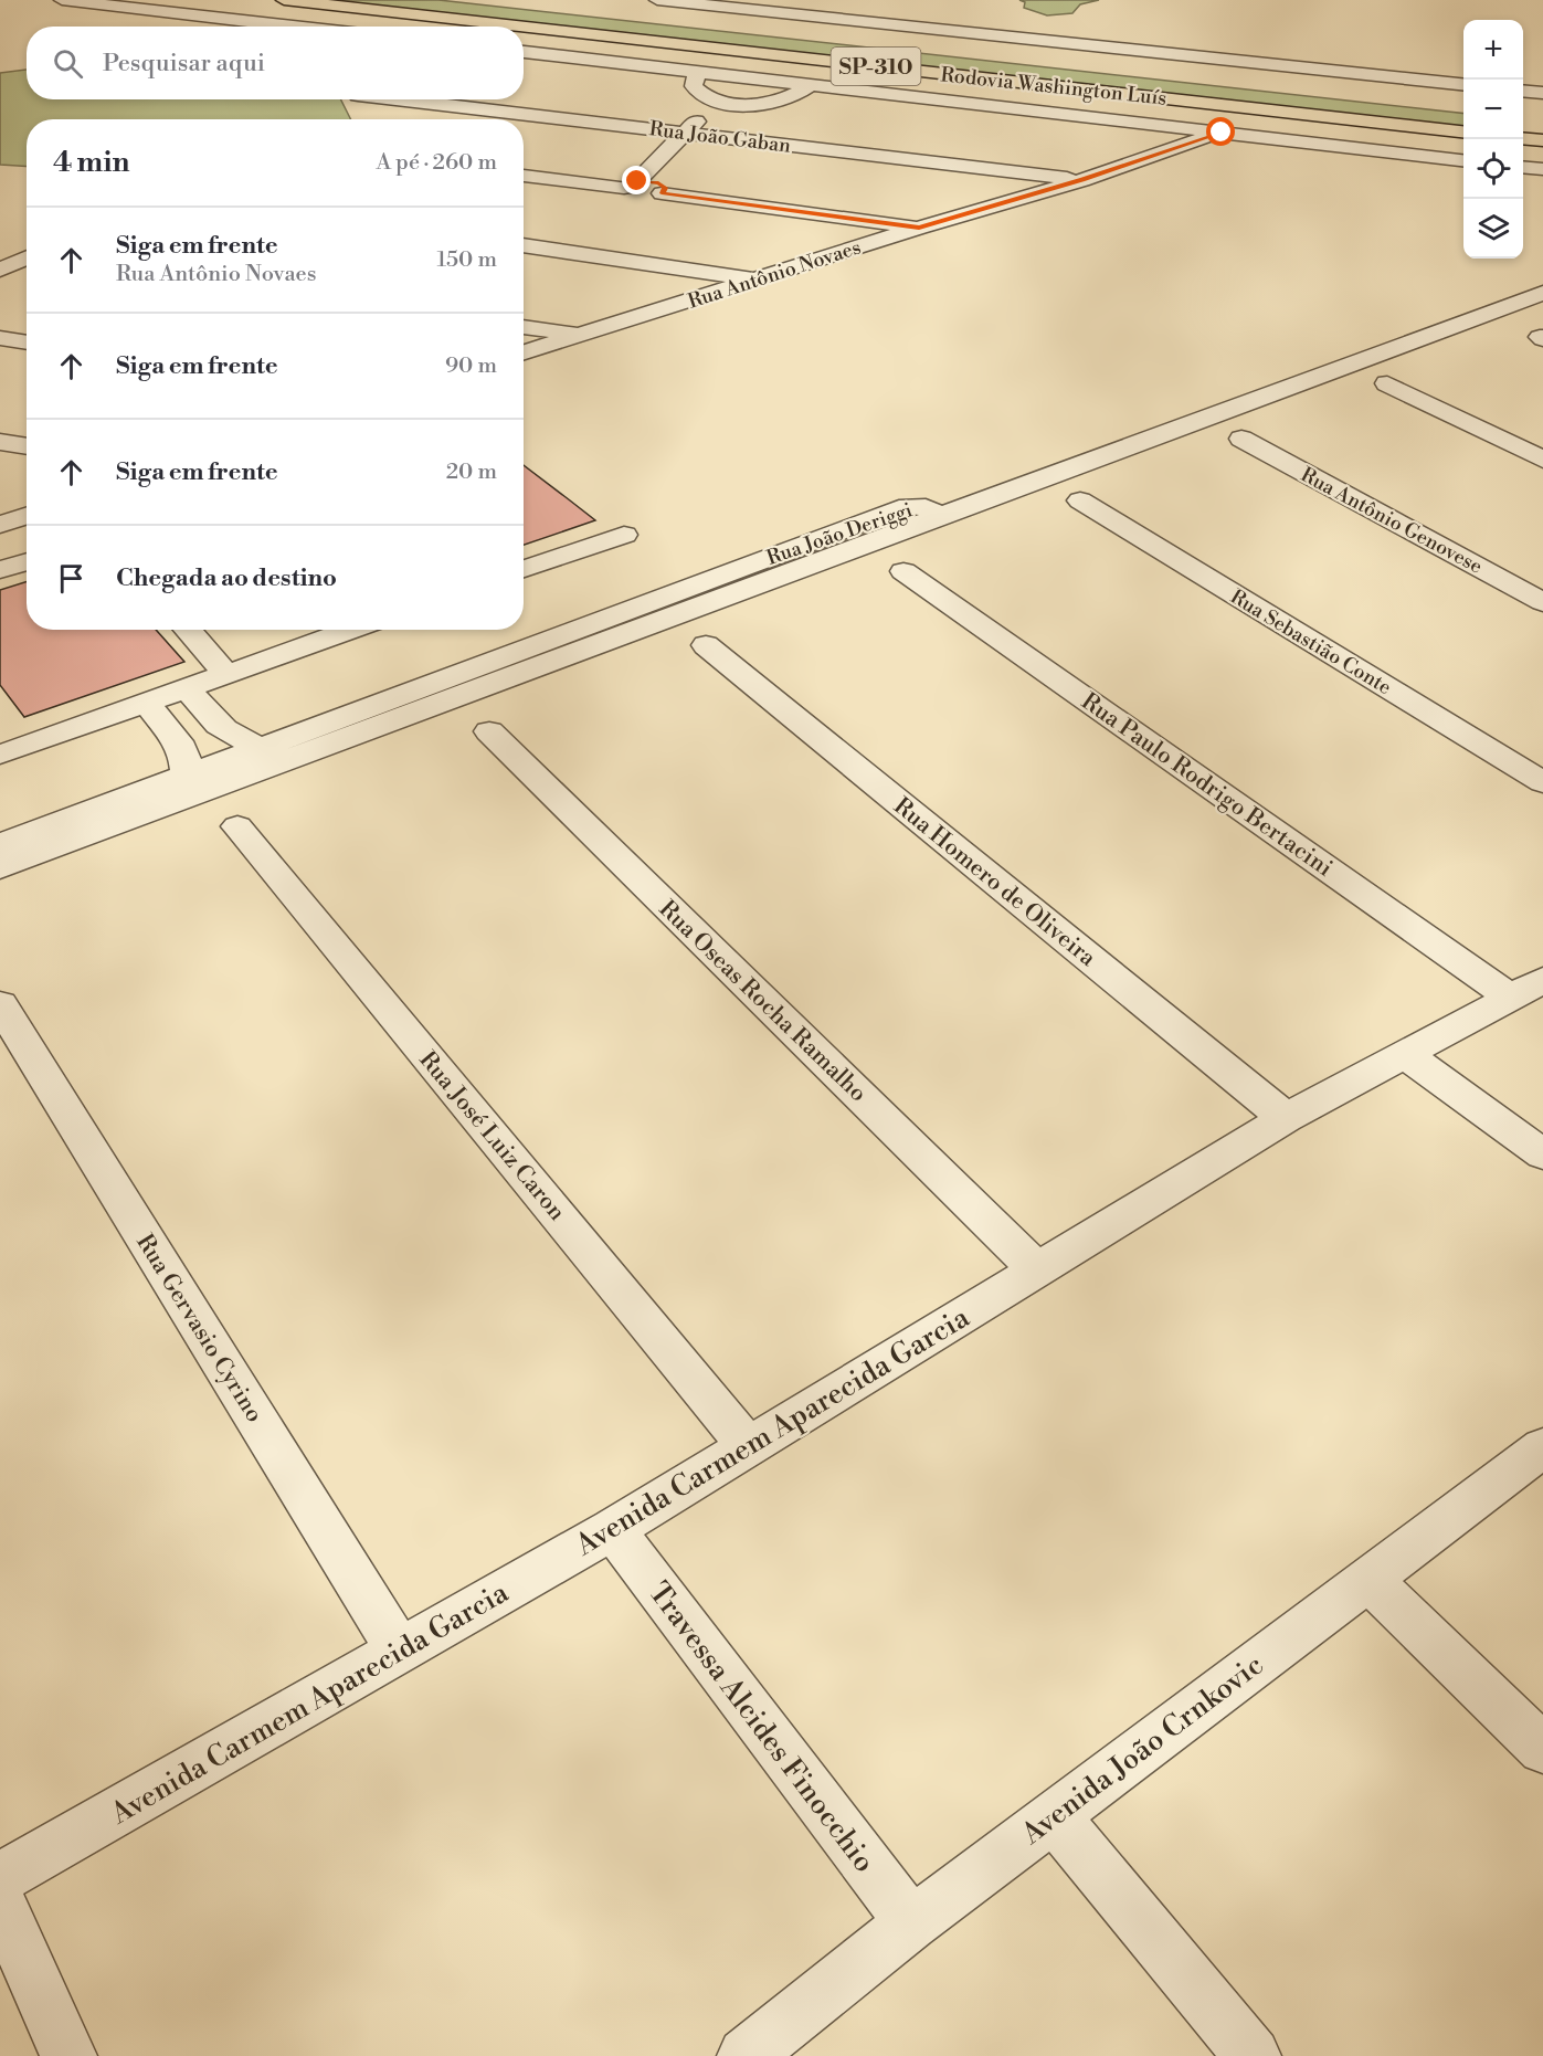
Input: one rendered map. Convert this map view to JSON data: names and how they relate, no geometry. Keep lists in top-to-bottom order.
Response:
{
  "streets": {
    "highway": ["SP-310", "Rodovia Washington Luís"],
    "street": [
      "Rua João Gaban",
      "Rua Antônio Novaes",
      "Rua Antônio Genovese",
      "Rua João Deriggi",
      "Rua Sebastião Conte",
      "Rua Paulo Rodrigo Bertacini",
      "Rua Homero de Oliveira",
      "Rua Oseas Rocha Ramalho",
      "Rua José Luiz Caron",
      "Rua Gervasio Cyrino",
      "Avenida Carmem Aparecida Garcia",
      "Travessa Alcides Finocchio",
      "Avenida João Crnkovic"
    ]
  },
  "crossings": [
    ["Rua João Gaban", "Rua Antônio Novaes"],
    ["Rua Paulo Rodrigo Bertacini", "Avenida Carmem Aparecida Garcia"],
    ["Rua Homero de Oliveira", "Avenida Carmem Aparecida Garcia"],
    ["Rua Oseas Rocha Ramalho", "Avenida Carmem Aparecida Garcia"],
    ["Rua José Luiz Caron", "Avenida Carmem Aparecida Garcia"],
    ["Rua Gervasio Cyrino", "Avenida Carmem Aparecida Garcia"],
    ["Avenida Carmem Aparecida Garcia", "Travessa Alcides Finocchio"],
    ["Travessa Alcides Finocchio", "Avenida João Crnkovic"]
  ],
  "page": {
    "map_buttons": ["+", "−"],
    "search": "Pesquisar aqui",
    "heading": ["4 min", "A pé · 260 m"],
    "list": [
      ["Siga em frente", "Rua Antônio Novaes", "150 m"],
      ["Siga em frente", "90 m"],
      ["Siga em frente", "20 m"],
      "Chegada ao destino"
    ]
  }
}
